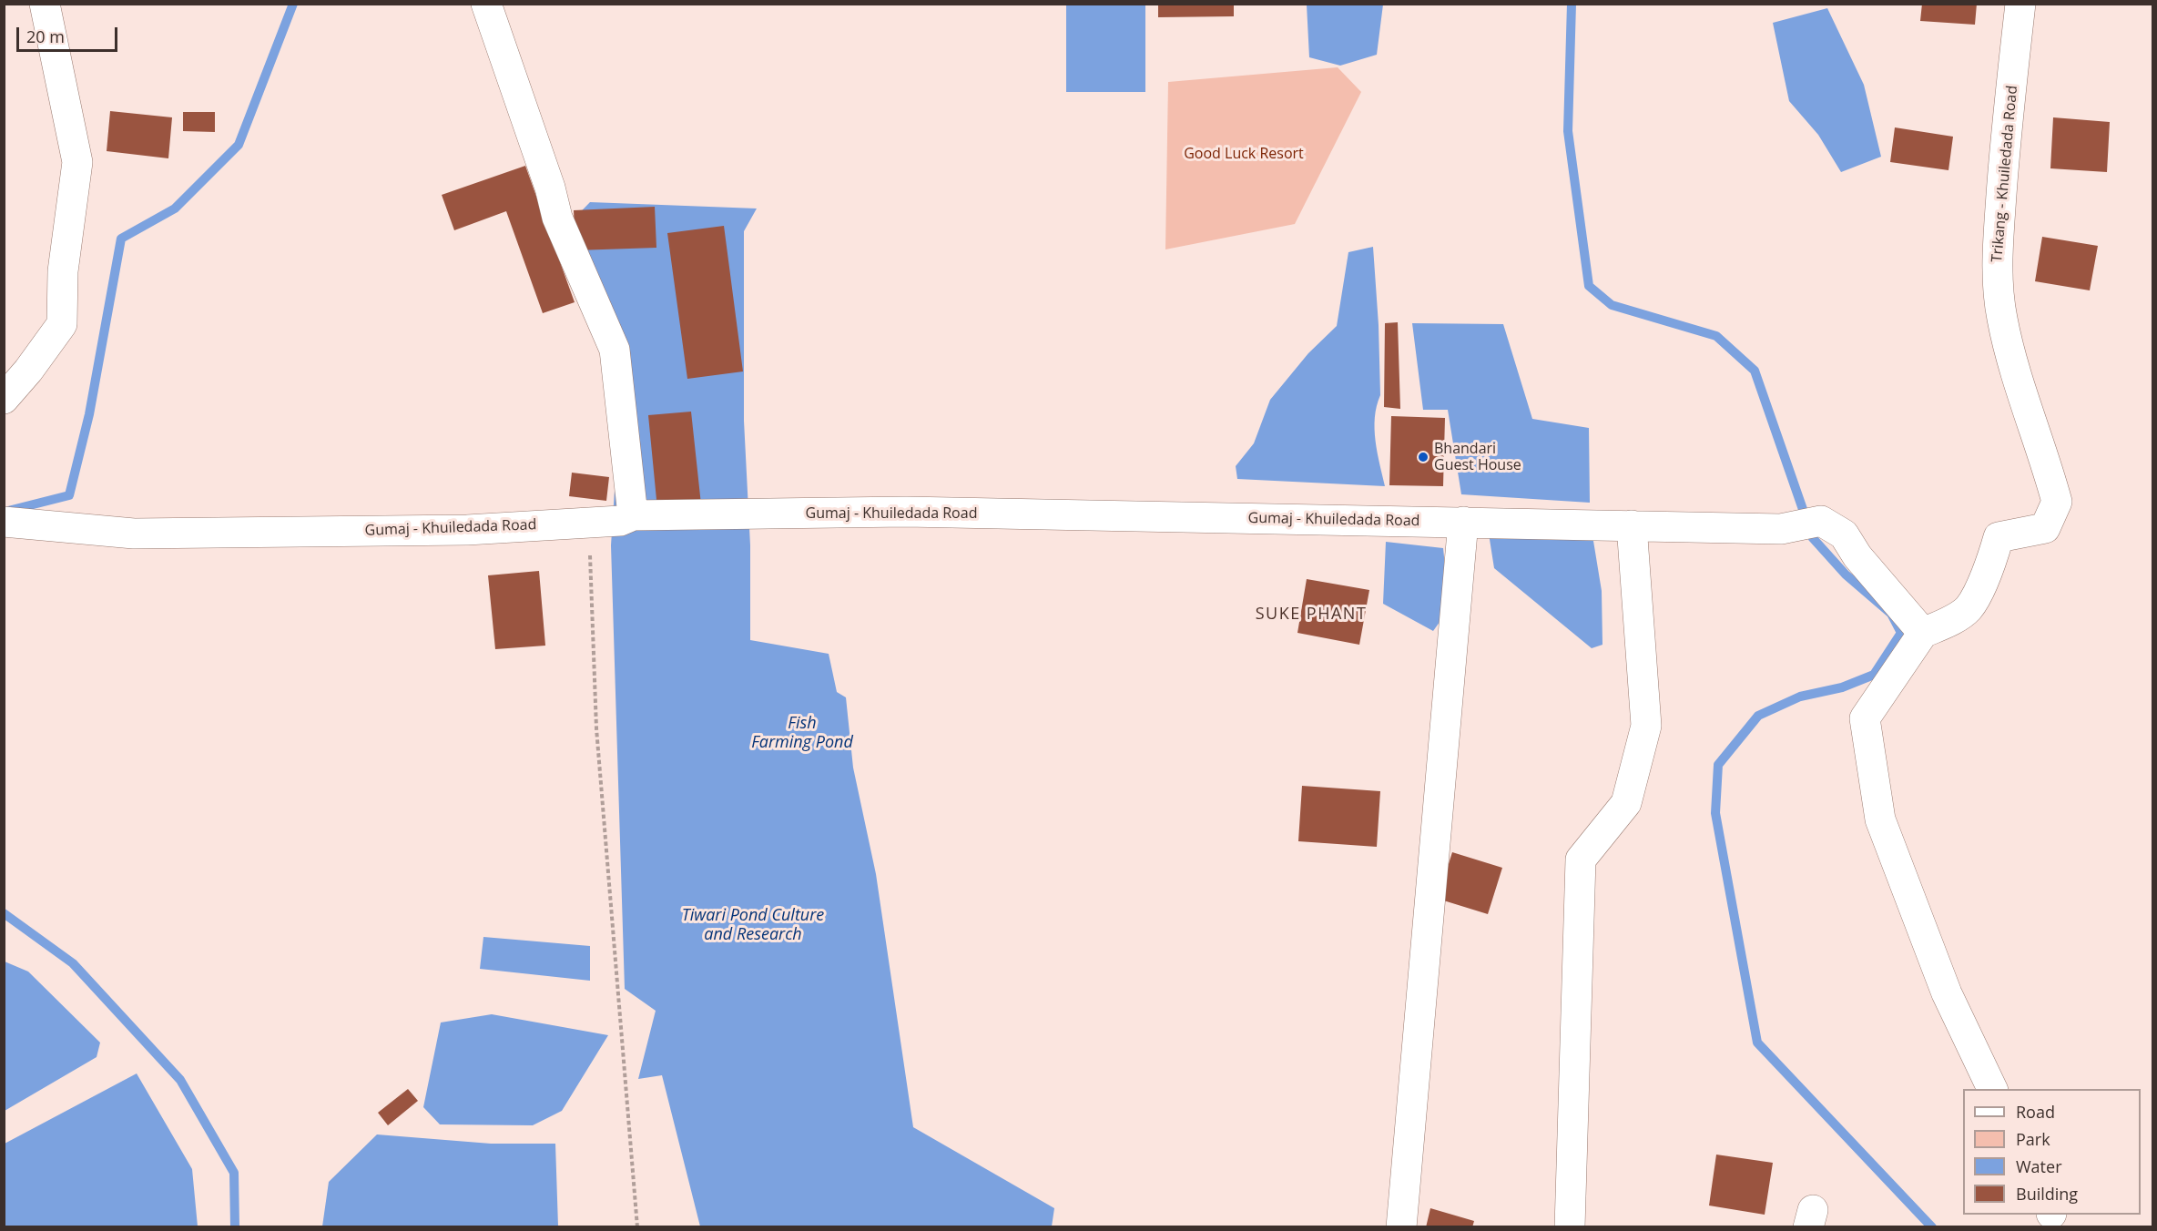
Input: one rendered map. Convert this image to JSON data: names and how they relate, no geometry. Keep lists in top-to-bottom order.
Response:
{
  "streets": {
    "street": ["Trikang - Khuiledada Road", "Gumaj - Khuiledada Road"]
  },
  "crossings": [
    ["Trikang - Khuiledada Road", "Gumaj - Khuiledada Road"]
  ],
  "districts": ["SUKE PHANT"],
  "water": ["Fish Farming Pond", "Tiwari Pond Culture and Research"],
  "parks": ["Good Luck Resort"],
  "places": ["Bhandari Guest House"],
  "legend": [
    "Road",
    "Park",
    "Water",
    "Building"
  ],
  "scale_bar": "20 m"
}
